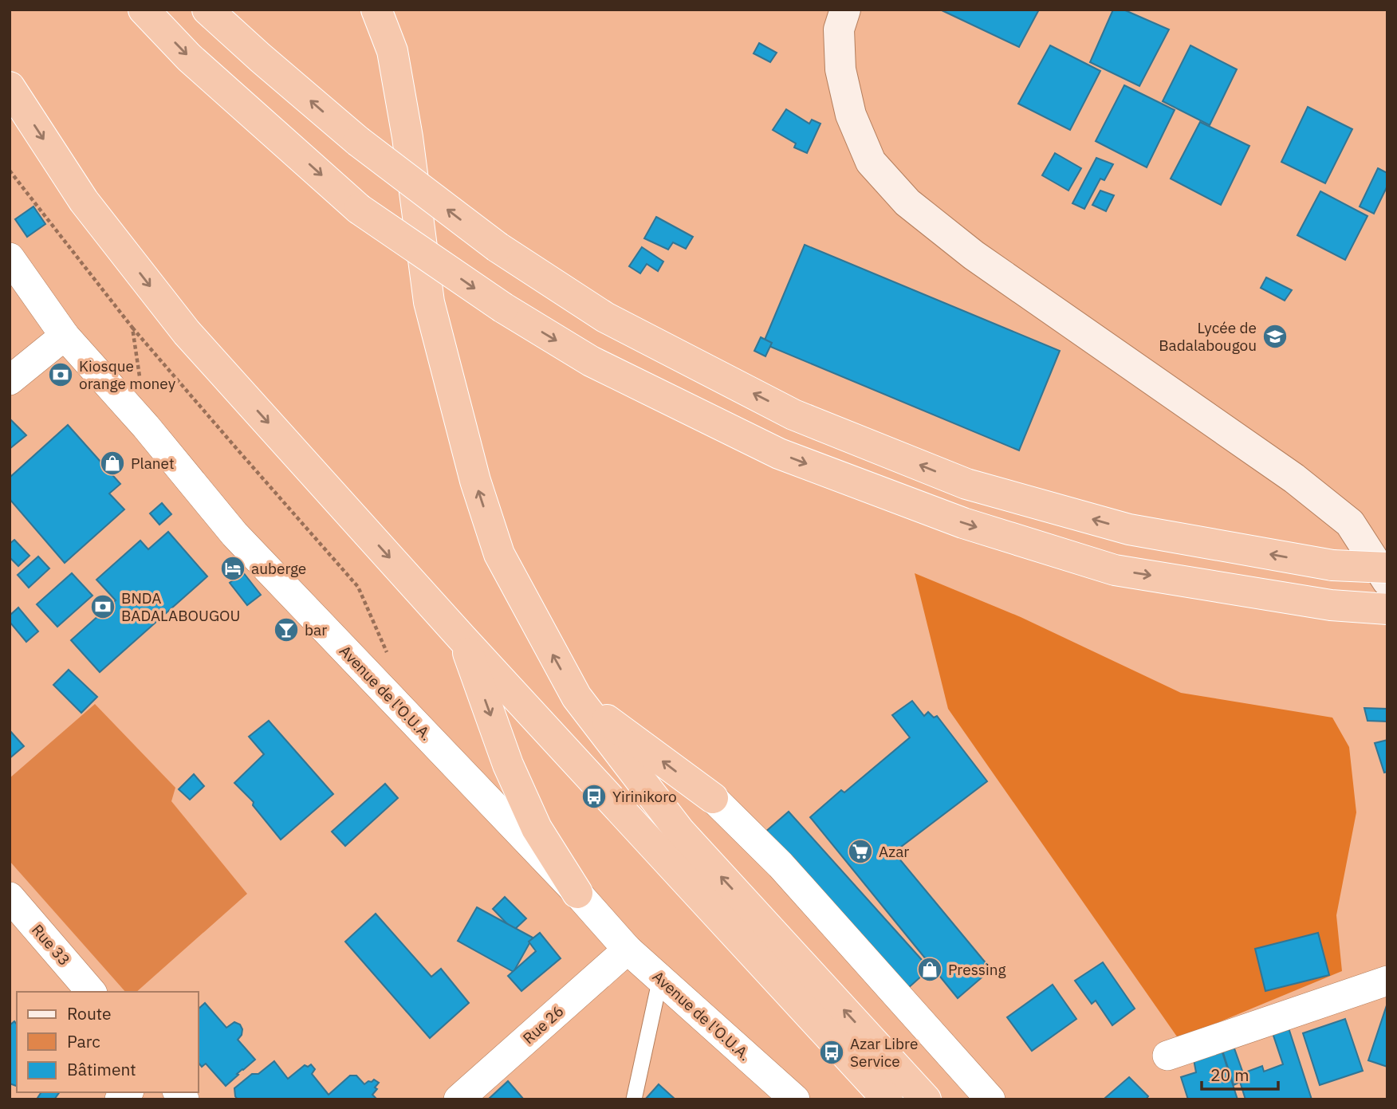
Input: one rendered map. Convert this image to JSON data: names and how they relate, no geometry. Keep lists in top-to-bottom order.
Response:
{
  "streets": {
    "street": ["Avenue de l'O.U.A.", "Rue 33", "Rue 26"]
  },
  "crossings": [
    ["Avenue de l'O.U.A.", "Rue 26"]
  ],
  "places": {
    "school or university": ["Lycée de Badalabougou"],
    "bank": ["Kiosque orange money", "BNDA BADALABOUGOU"],
    "shop": ["Planet", "Pressing"],
    "hotel": ["auberge"],
    "bar": ["bar"],
    "bus stop": ["Yirinikoro", "Azar Libre Service"],
    "supermarket": ["Azar"]
  },
  "legend": ["Route", "Parc", "Bâtiment"],
  "scale_bar": "20 m"
}
